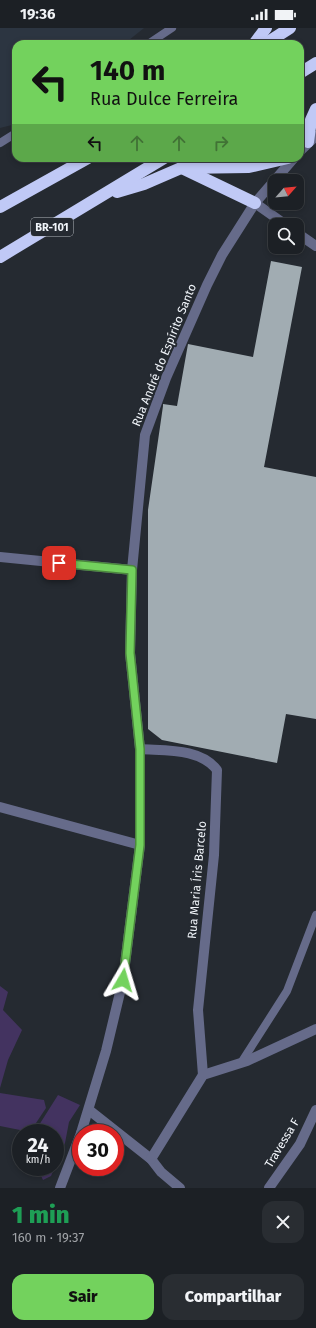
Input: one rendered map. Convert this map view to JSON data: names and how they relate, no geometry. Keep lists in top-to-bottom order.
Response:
{
  "streets": {
    "highway": ["BR-101"],
    "street": ["Rua André do Espírito Santo", "Rua Maria Íris Barcelo", "Travessa F"]
  },
  "crossings": [
    ["Rua André do Espírito Santo", "Rua Maria Íris Barcelo"]
  ],
  "north": "top right",
  "page": {
    "status": "19:36",
    "turn": ["140 m", "Rua Dulce Ferreira"],
    "speed": "24 km/h",
    "limit": "30",
    "heading": ["1 min", "160 m · 19:37"],
    "buttons": ["Sair", "Compartilhar"]
  }
}
